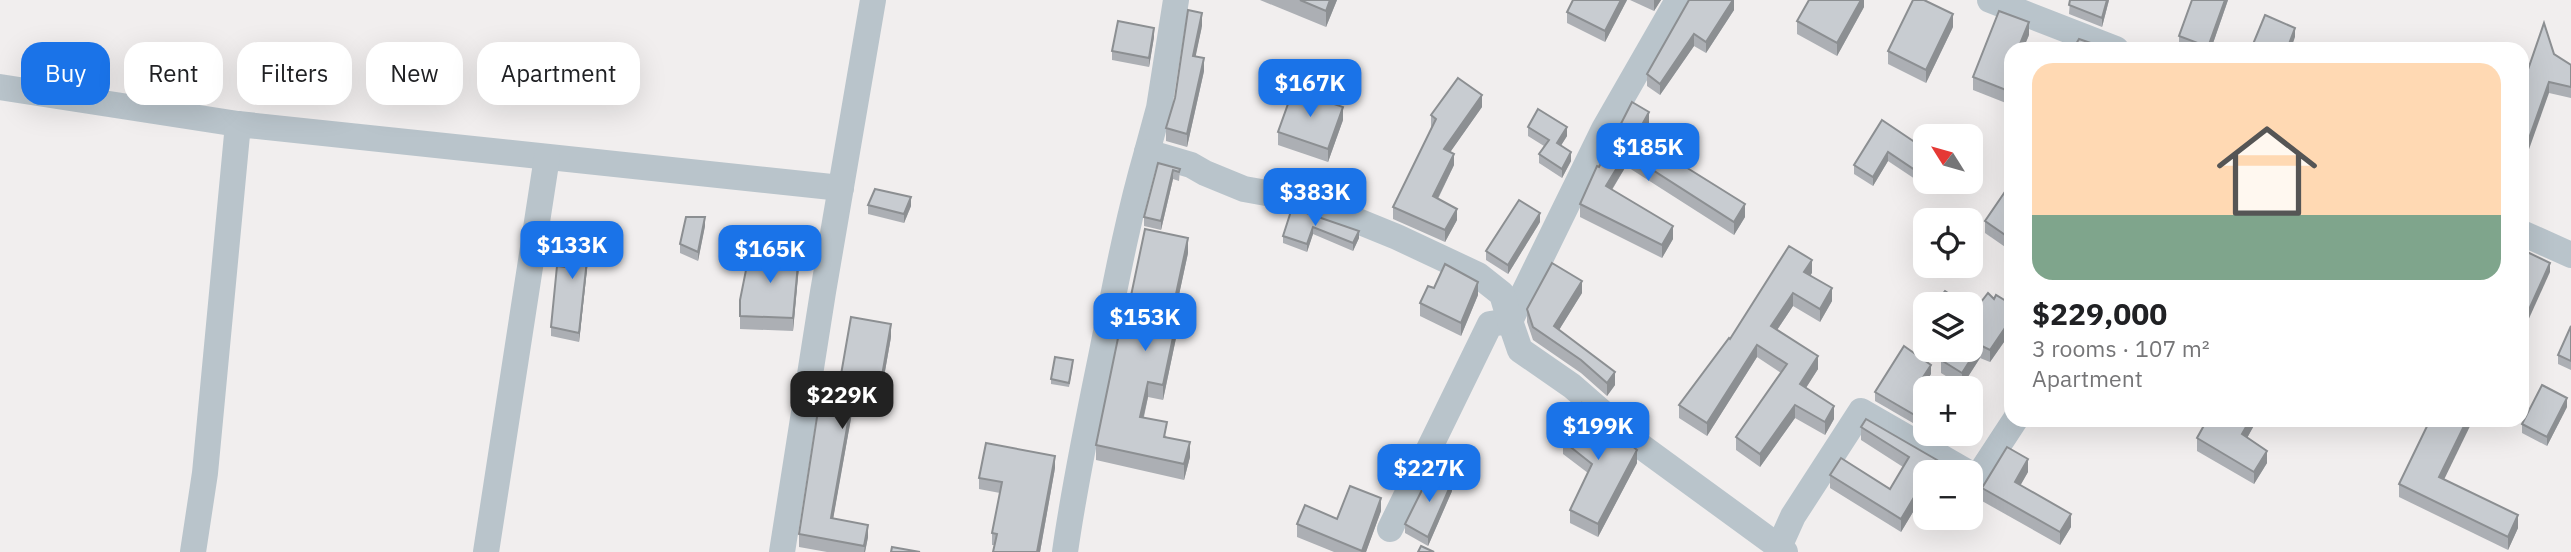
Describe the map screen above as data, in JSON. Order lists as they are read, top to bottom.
{
  "north": "top left",
  "page": {
    "chip": [
      "Buy",
      "Rent",
      "Filters",
      "New",
      "Apartment"
    ],
    "list": [
      {
        "name": "$229,000",
        "note": "3 rooms · 107 m² · Apartment"
      }
    ],
    "price": [
      "$167K",
      "$185K",
      "$383K",
      "$133K",
      "$165K",
      "$153K",
      "$229K",
      "$199K",
      "$227K"
    ],
    "map_buttons": ["+", "−"]
  }
}
